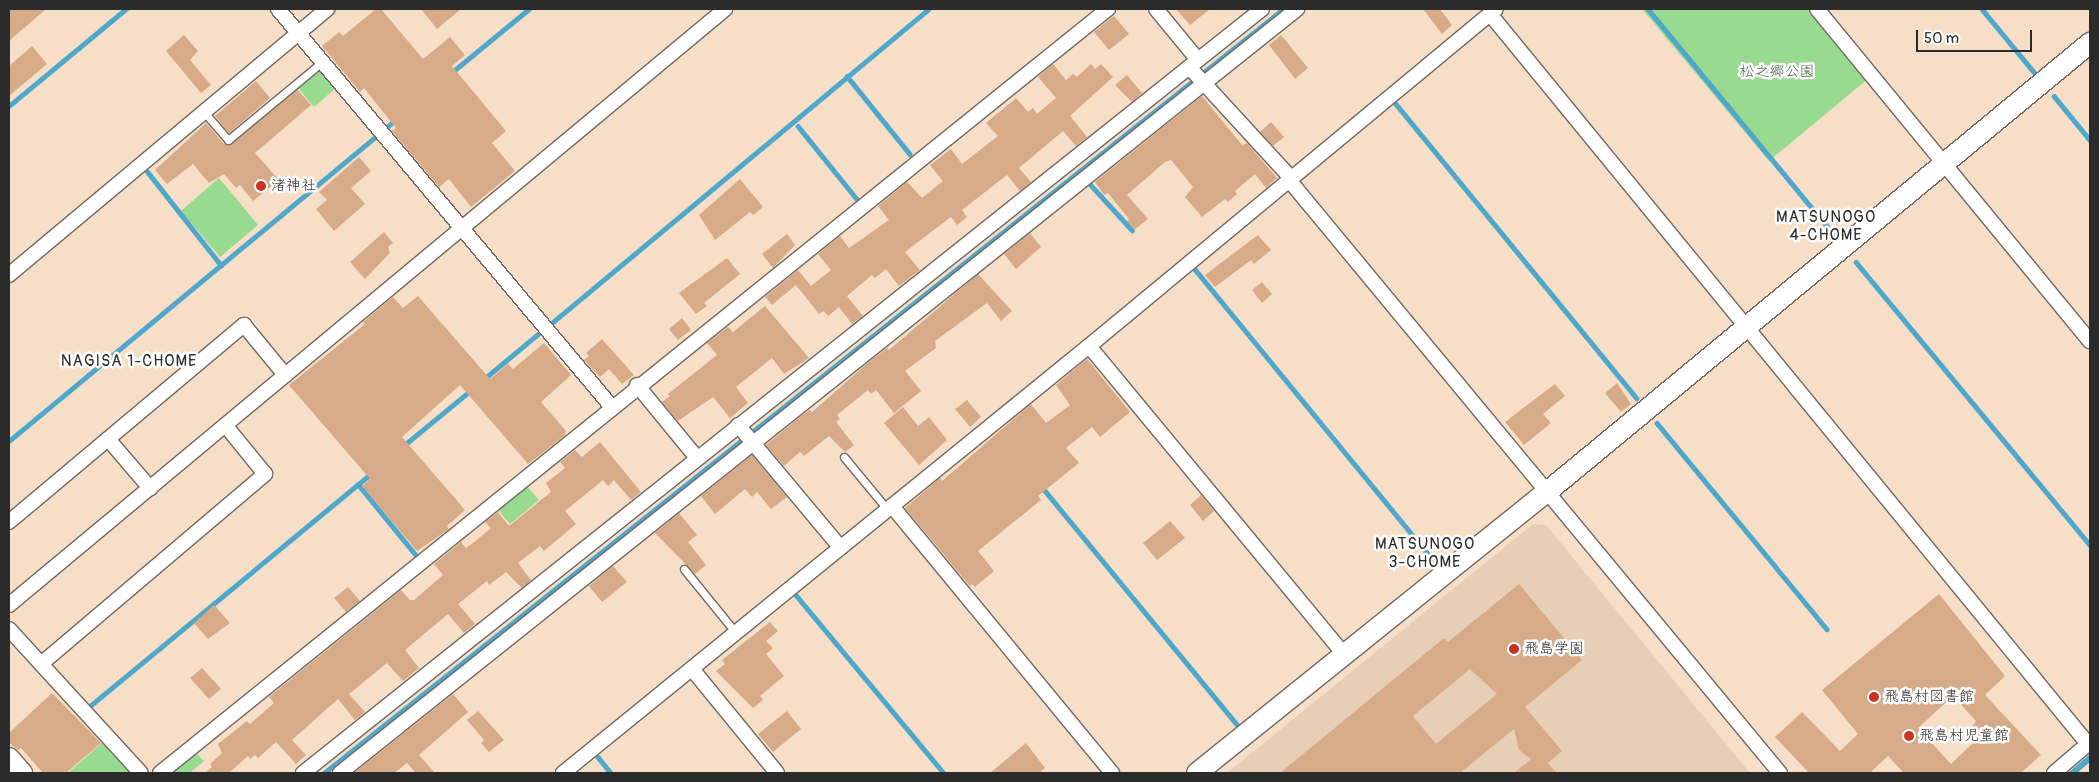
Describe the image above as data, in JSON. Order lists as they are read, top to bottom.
{
  "districts": ["MATSUNOGO 4-CHOME", "NAGISA 1-CHOME", "MATSUNOGO 3-CHOME"],
  "parks": ["松之郷公園"],
  "places": [
    "渚神社",
    "飛島学園",
    "飛島村図書館",
    "飛島村児童館"
  ],
  "scale_bar": "50 m"
}
